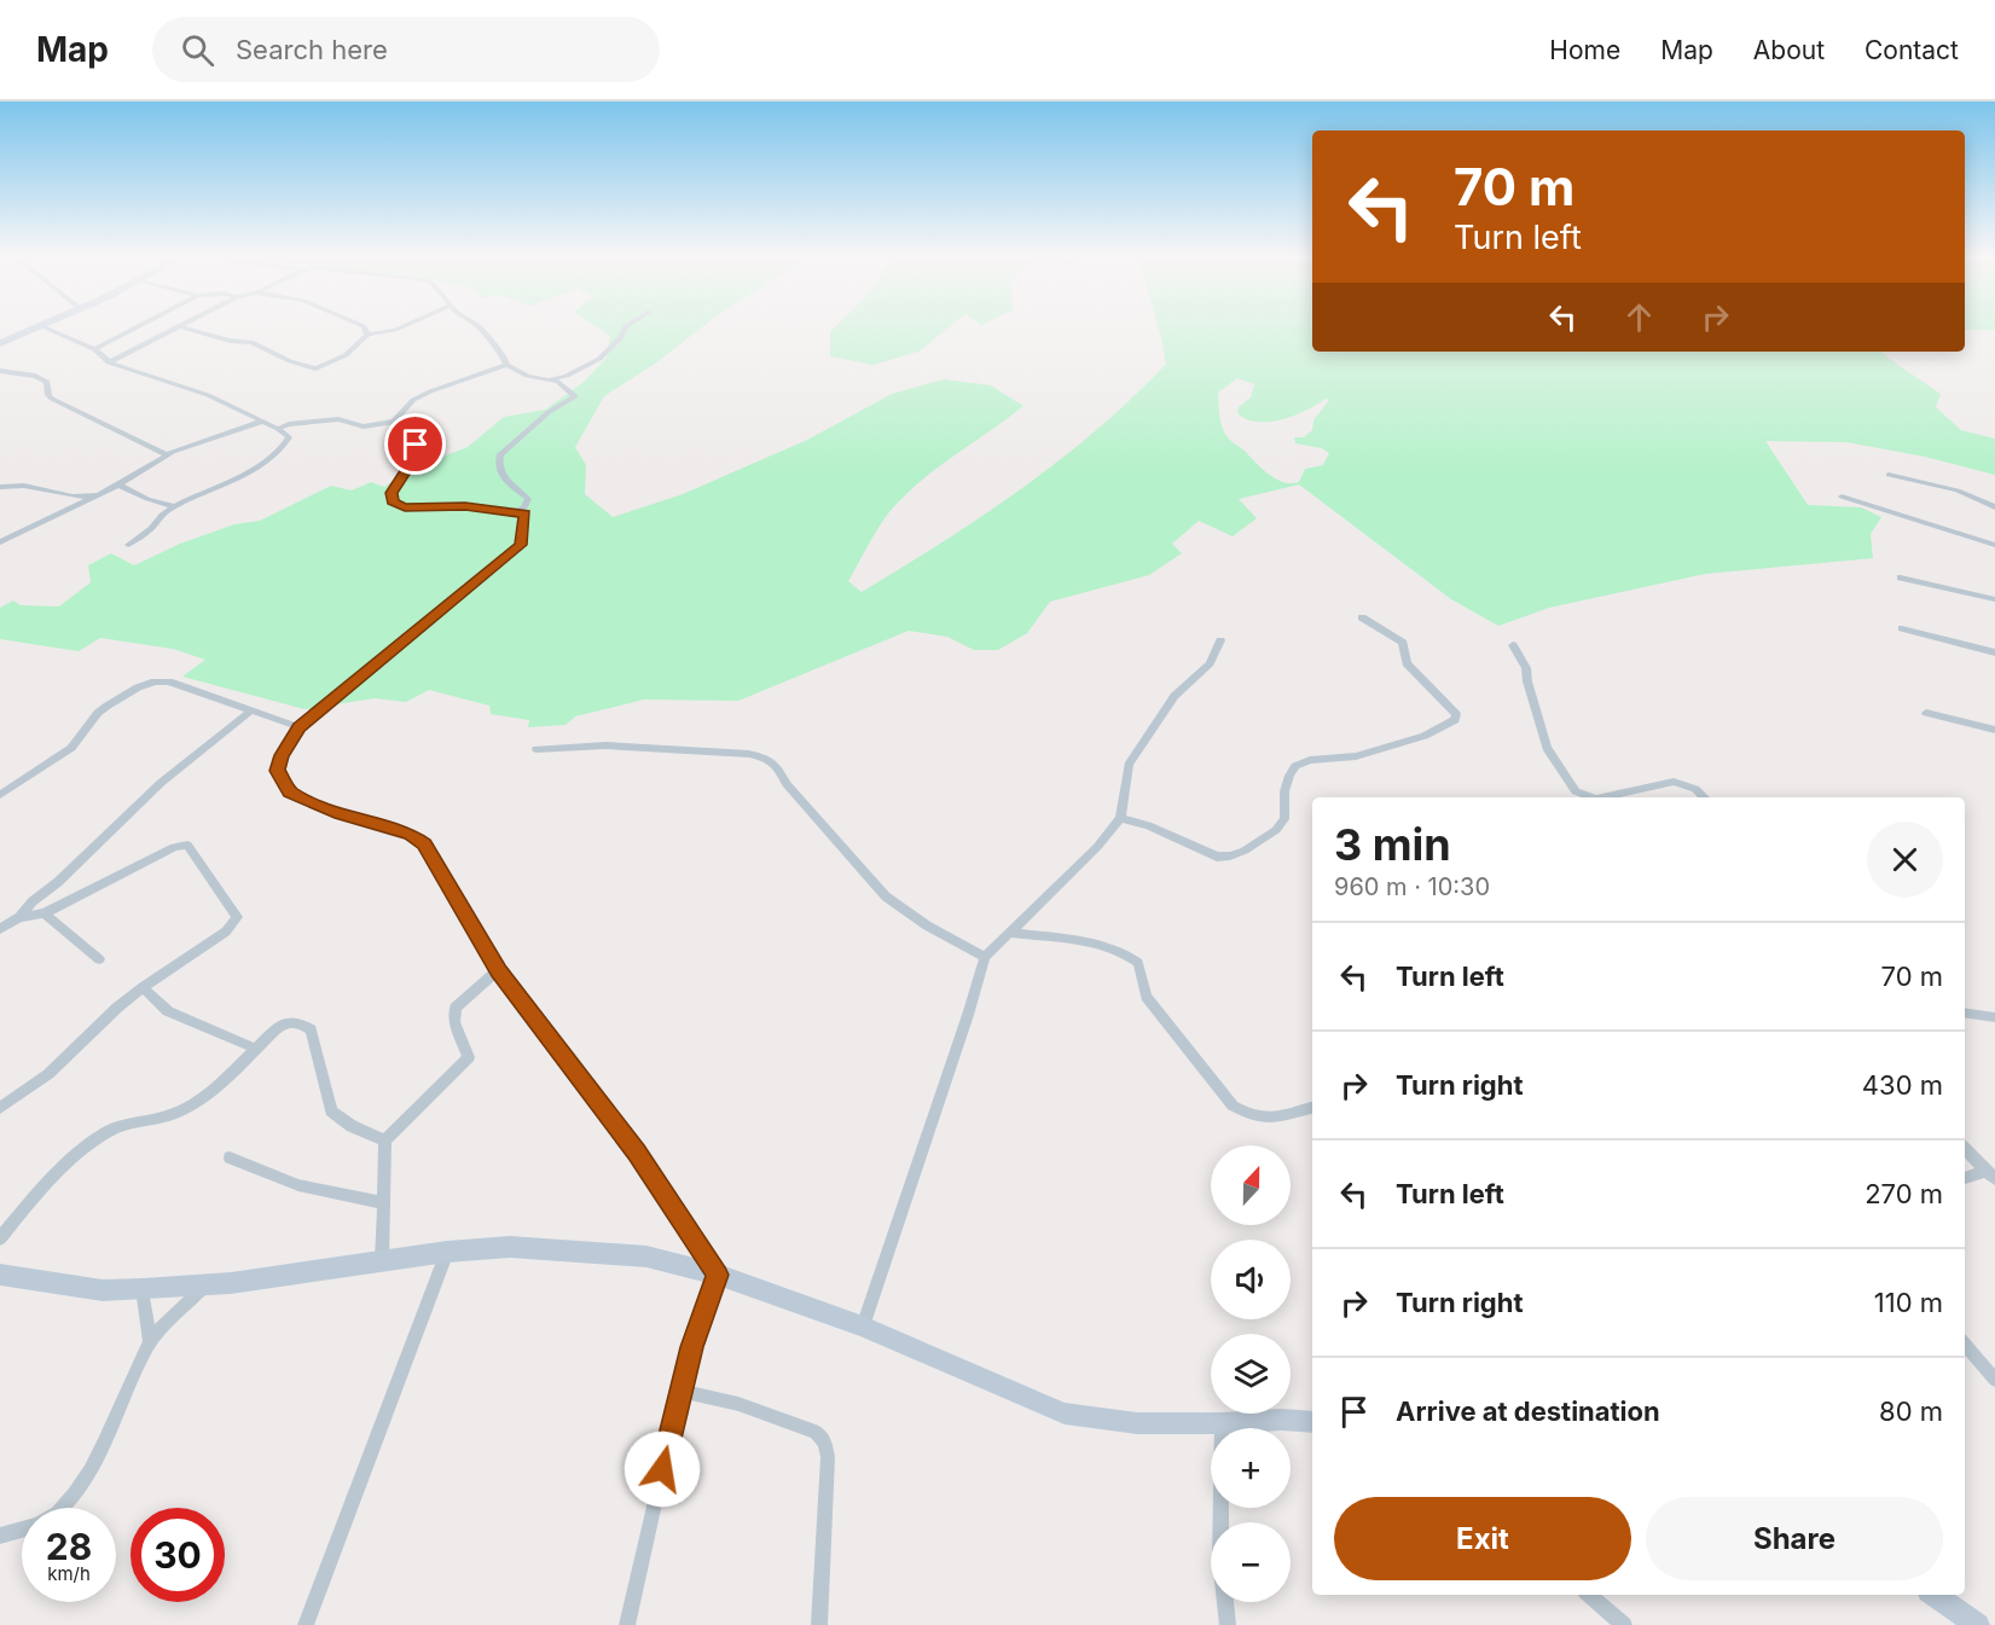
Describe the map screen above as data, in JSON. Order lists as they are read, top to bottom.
{
  "north": "top",
  "page": {
    "header": "Map",
    "search": "Search here",
    "nav": [
      "Home",
      "Map",
      "About",
      "Contact"
    ],
    "turn": ["70 m", "Turn left"],
    "heading": ["3 min", "960 m · 10:30"],
    "list": [
      {
        "name": "Turn left",
        "value": "70 m"
      },
      {
        "name": "Turn right",
        "value": "430 m"
      },
      {
        "name": "Turn left",
        "value": "270 m"
      },
      {
        "name": "Turn right",
        "value": "110 m"
      },
      {
        "name": "Arrive at destination",
        "value": "80 m"
      }
    ],
    "map_buttons": ["+", "−"],
    "buttons": ["Exit", "Share"],
    "speed": "28 km/h",
    "limit": "30"
  }
}
